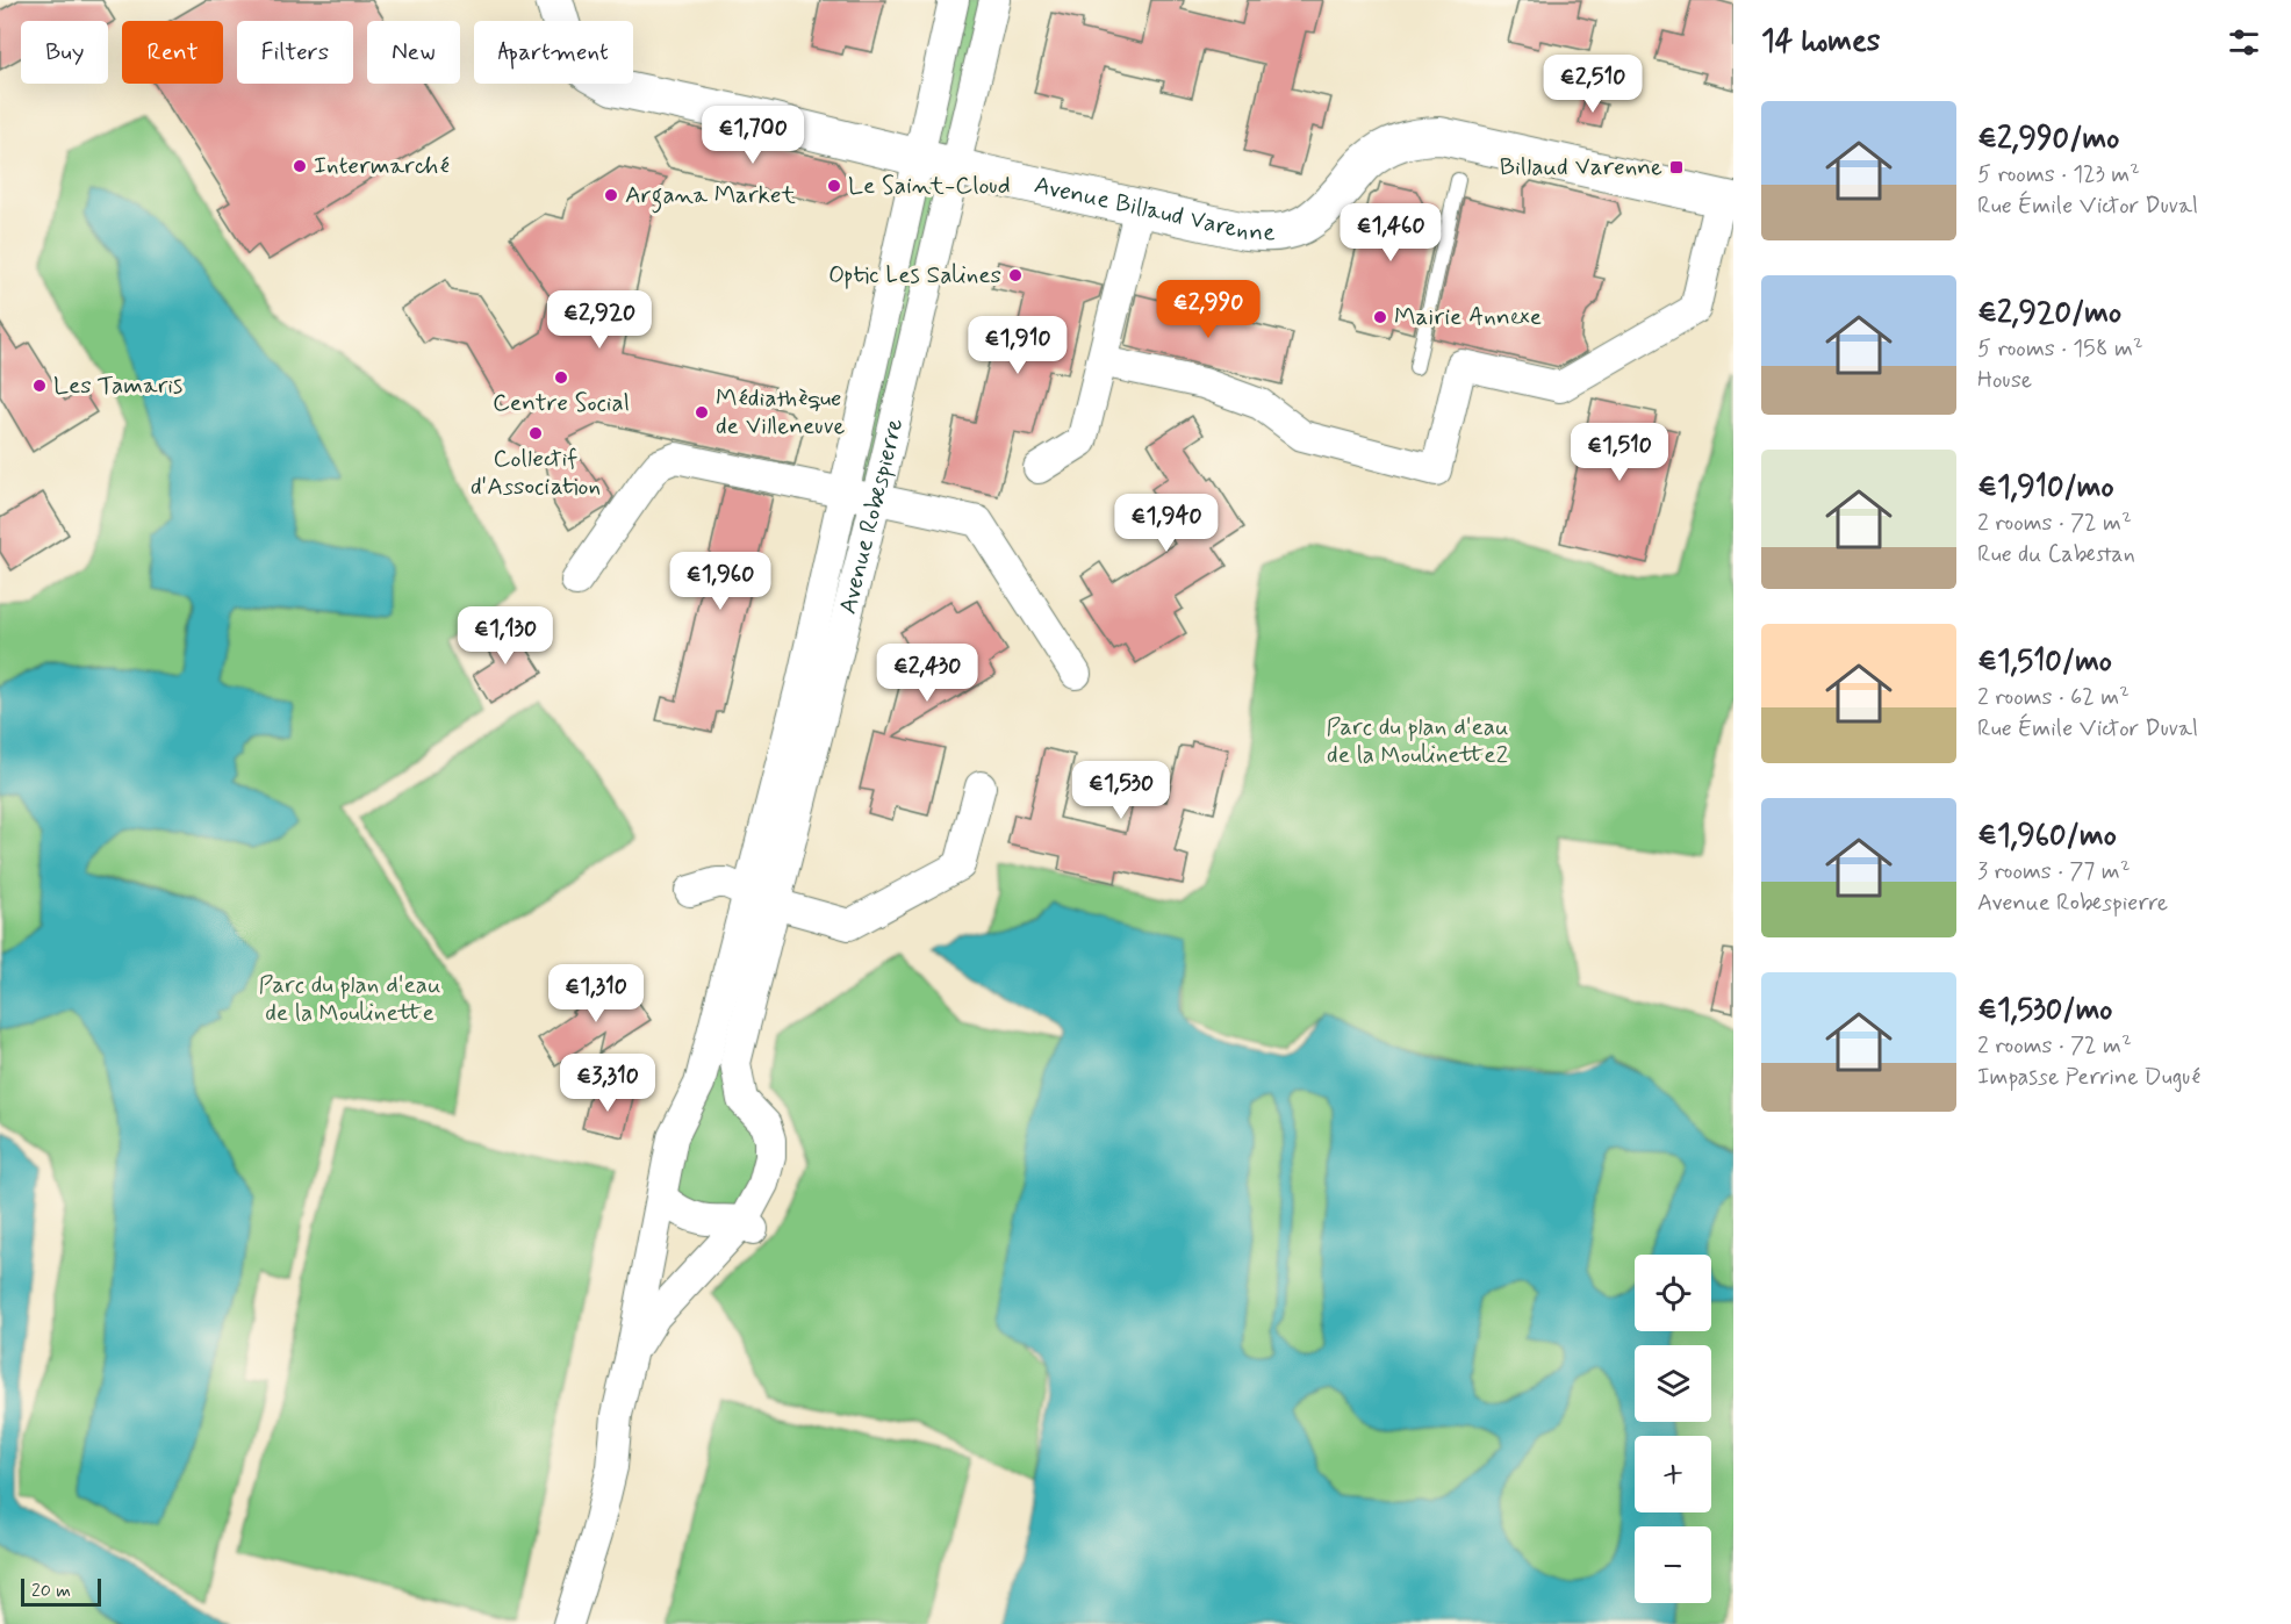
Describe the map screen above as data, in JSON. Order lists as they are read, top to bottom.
{
  "streets": {
    "street": ["Avenue Billaud Varenne", "Avenue Robespierre"]
  },
  "crossings": [
    ["Avenue Billaud Varenne", "Avenue Robespierre"]
  ],
  "parks": ["Parc du plan d'eau de la Moulinette2", "Parc du plan d'eau de la Moulinette"],
  "places": {
    "other": [
      "Intermarché",
      "Le Saint-Cloud",
      "Argana Market",
      "Optic Les Salines",
      "Mairie Annexe",
      "Centre Social",
      "Les Tamaris",
      "Médiathèque de Villeneuve",
      "Collectif d'Association"
    ],
    "transit": ["Billaud Varenne"]
  },
  "scale_bar": "20 m",
  "page": {
    "heading": "14 homes",
    "chip": [
      "Buy",
      "Rent",
      "Filters",
      "New",
      "Apartment"
    ],
    "price": [
      "€2,510",
      "€1,700",
      "€1,460",
      "€2,990",
      "€2,920",
      "€1,910",
      "€1,510",
      "€1,940",
      "€1,960",
      "€1,130",
      "€2,430",
      "€1,530",
      "€1,310",
      "€3,310"
    ],
    "list": [
      {
        "name": "€2,990/mo",
        "note": "5 rooms · 123 m² · Rue Émile Victor Duval"
      },
      {
        "name": "€2,920/mo",
        "note": "5 rooms · 158 m² · House"
      },
      {
        "name": "€1,910/mo",
        "note": "2 rooms · 72 m² · Rue du Cabestan"
      },
      {
        "name": "€1,510/mo",
        "note": "2 rooms · 62 m² · Rue Émile Victor Duval"
      },
      {
        "name": "€1,960/mo",
        "note": "3 rooms · 77 m² · Avenue Robespierre"
      },
      {
        "name": "€1,530/mo",
        "note": "2 rooms · 72 m² · Impasse Perrine Dugué"
      }
    ],
    "map_buttons": ["+", "−"],
    "scale": "20 m"
  }
}
